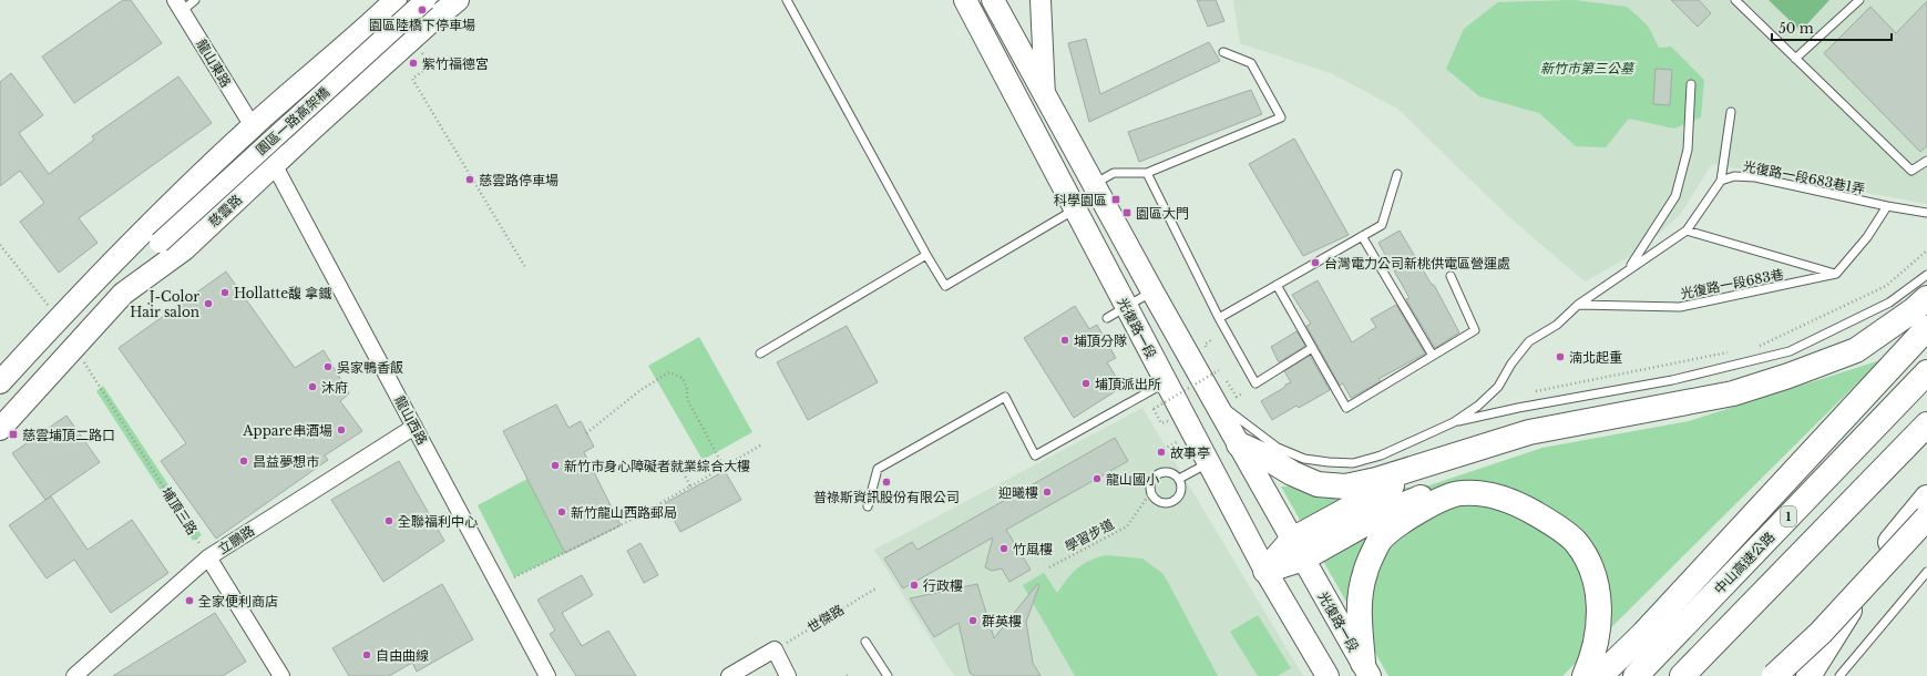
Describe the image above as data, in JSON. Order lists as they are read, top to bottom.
{
  "streets": {
    "highway": ["1", "中山高速公路"],
    "main road": ["慈雲路", "光復路一段"],
    "street": [
      "龍山東路",
      "園區一路高架橋",
      "龍山西路",
      "立鵬路"
    ],
    "lane": ["光復路一段683巷1弄", "光復路一段683巷"],
    "path": ["埔頂三路", "學習步道", "世傑路"]
  },
  "crossings": [
    ["園區一路高架橋", "慈雲路"],
    ["慈雲路", "龍山西路"],
    ["慈雲路", "埔頂三路"],
    ["龍山西路", "立鵬路"],
    ["埔頂三路", "立鵬路"]
  ],
  "parks": ["新竹市第三公墓"],
  "places": {
    "other": [
      "園區陸橋下停車場",
      "紫竹福德宮",
      "慈雲路停車場",
      "台灣電力公司新桃供電區營運處",
      "Hollatte馥 拿鐵",
      "J-Color Hair salon",
      "埔頂分隊",
      "湳北起重",
      "吳家鴨香飯",
      "埔頂派出所",
      "沐府",
      "Appare串酒場",
      "故事亭",
      "昌益夢想市",
      "新竹市身心障礙者就業綜合大樓",
      "龍山國小",
      "普祿斯資訊股份有限公司",
      "迎曦樓",
      "新竹龍山西路郵局",
      "全聯福利中心",
      "竹風樓",
      "行政樓",
      "全家便利商店",
      "群英樓",
      "自由曲線"
    ],
    "transit": ["科學園區", "園區大門", "慈雲埔頂二路口"]
  },
  "scale_bar": "50 m"
}
